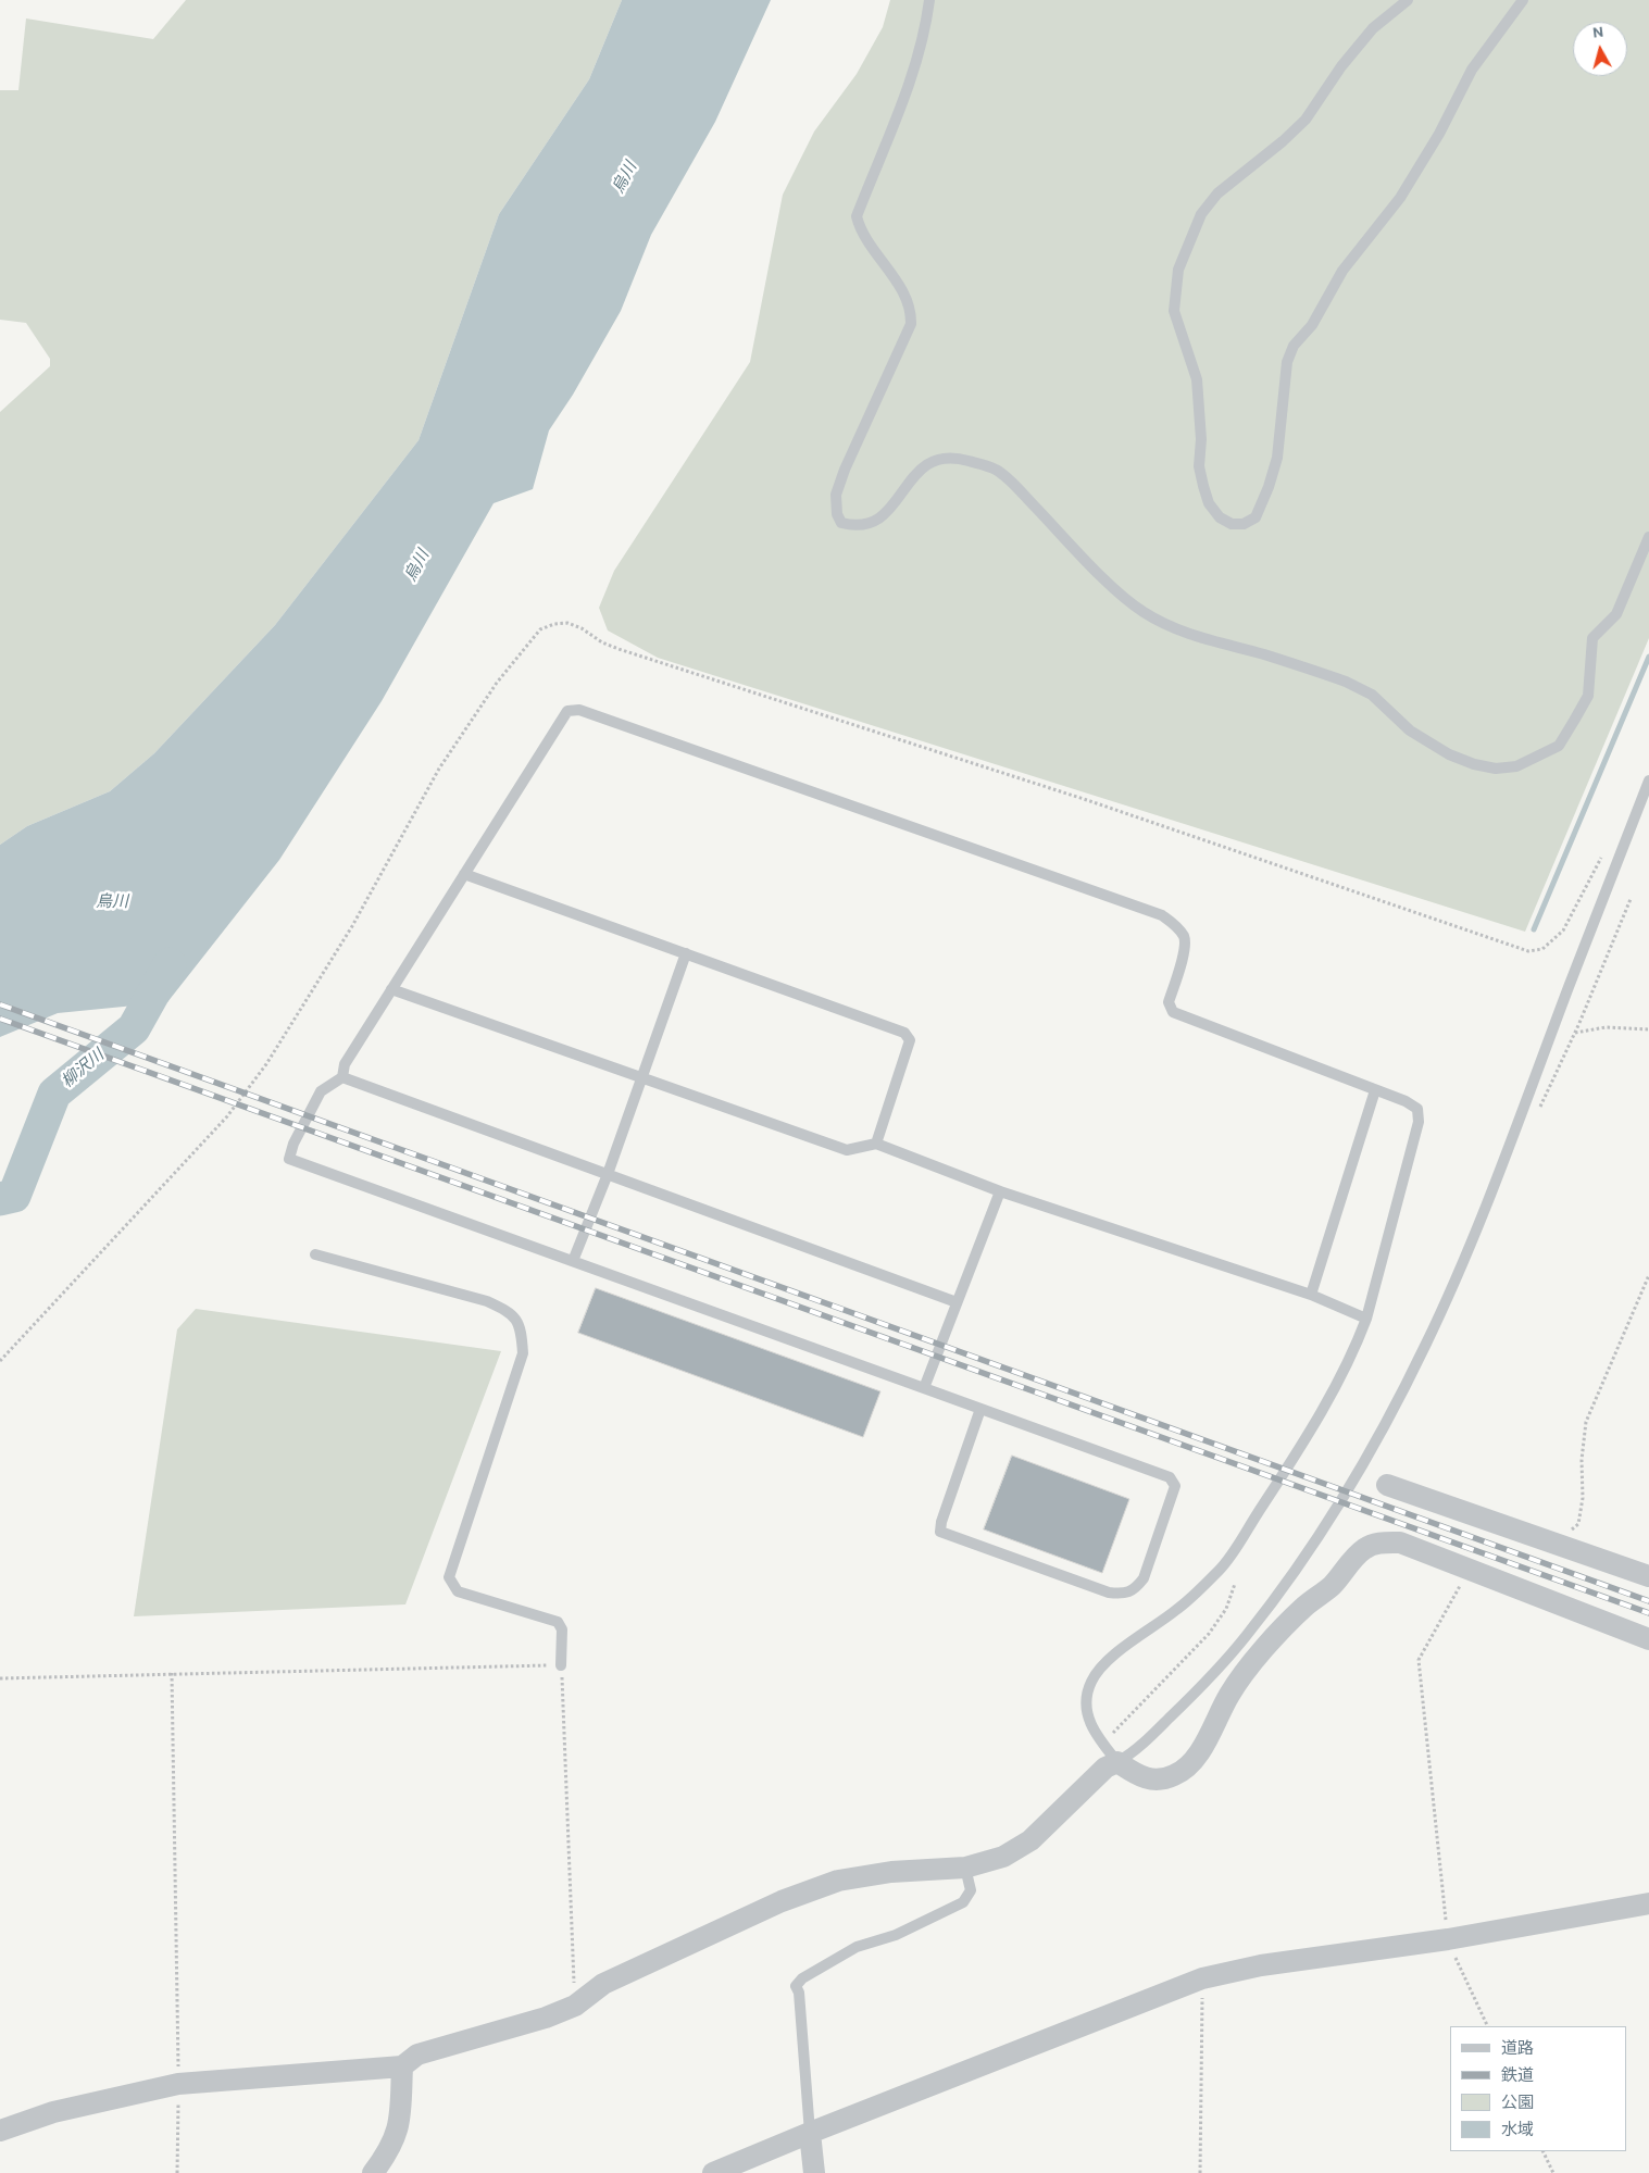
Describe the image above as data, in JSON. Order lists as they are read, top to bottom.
{
  "water": ["烏川", "柳沢川"],
  "legend": [
    "道路",
    "鉄道",
    "公園",
    "水域"
  ],
  "north": "top"
}
